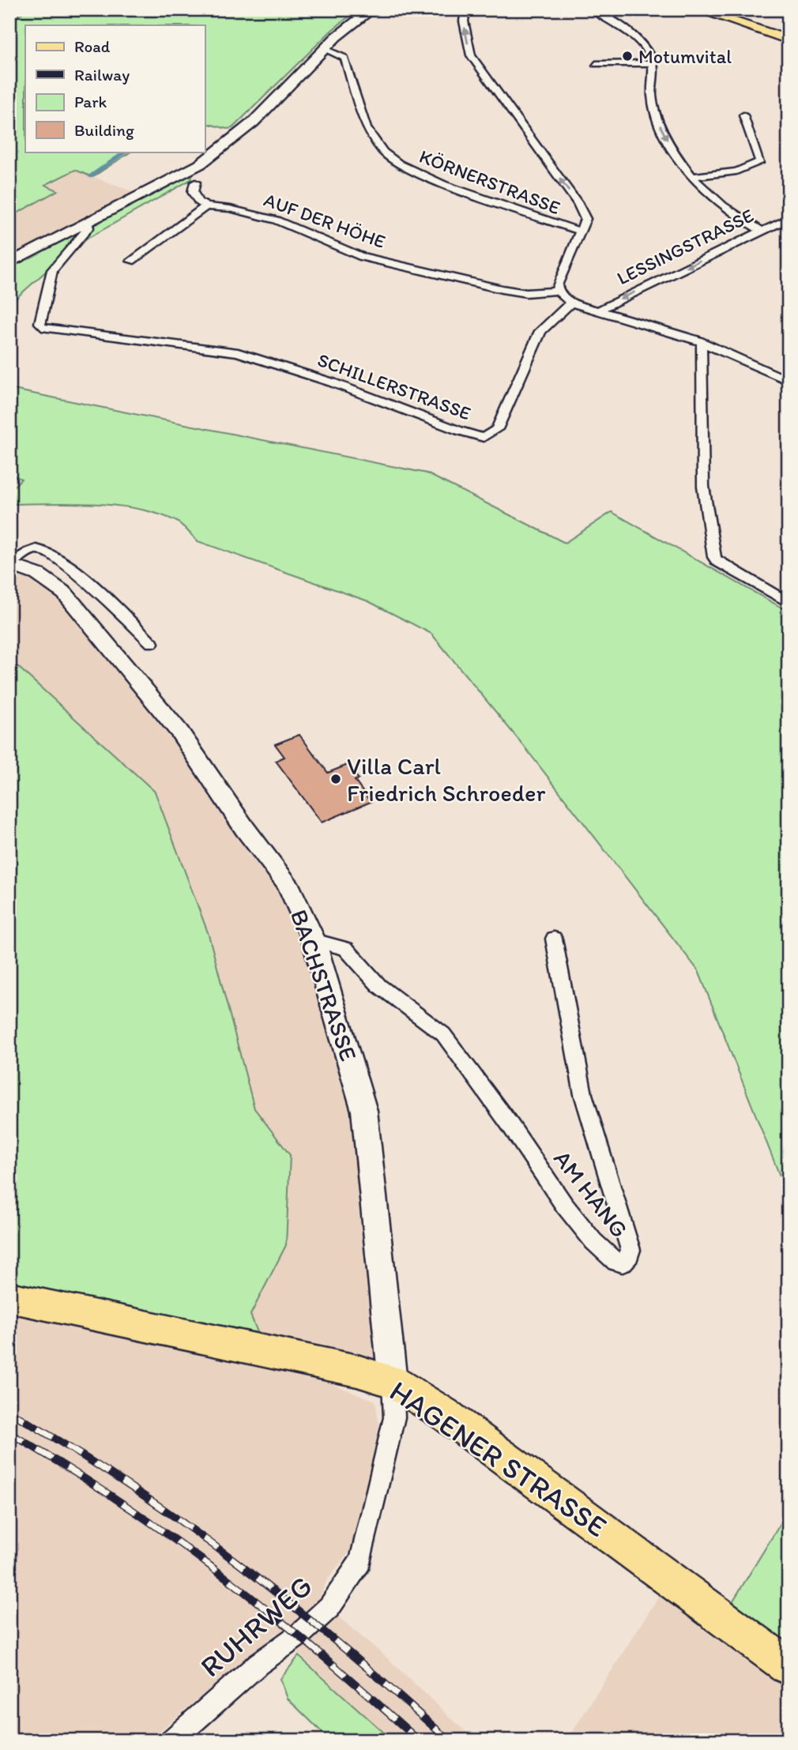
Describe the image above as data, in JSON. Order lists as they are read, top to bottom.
{
  "streets": {
    "main road": ["HAGENER STRASSE"],
    "street": [
      "KÖRNERSTRASSE",
      "AUF DER HÖHE",
      "LESSINGSTRASSE",
      "SCHILLERSTRASSE",
      "BACHSTRASSE",
      "AM HANG",
      "RUHRWEG"
    ]
  },
  "crossings": [
    ["BACHSTRASSE", "AM HANG"],
    ["BACHSTRASSE", "HAGENER STRASSE"],
    ["BACHSTRASSE", "RUHRWEG"],
    ["HAGENER STRASSE", "RUHRWEG"]
  ],
  "one_way": ["LESSINGSTRASSE"],
  "places": ["Motumvital", "Villa Carl Friedrich Schroeder"],
  "legend": [
    "Road",
    "Railway",
    "Park",
    "Building"
  ]
}
